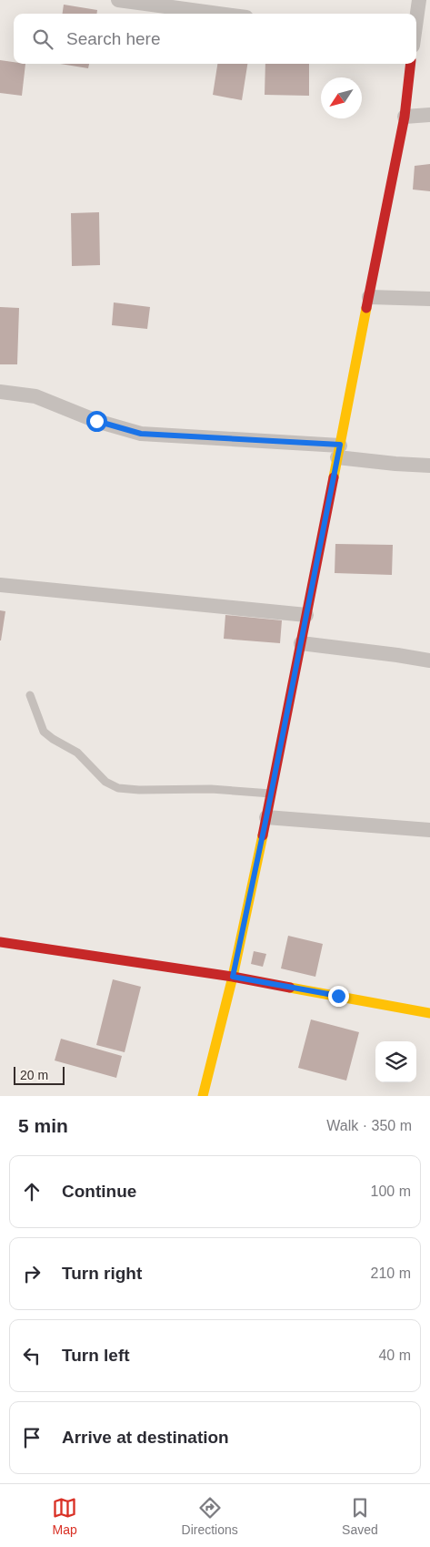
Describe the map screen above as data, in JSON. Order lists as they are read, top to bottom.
{
  "scale_bar": "20 m",
  "north": "bottom left",
  "page": {
    "search": "Search here",
    "scale": "20 m",
    "heading": ["5 min", "Walk · 350 m"],
    "list": [
      ["Continue", "100 m"],
      ["Turn right", "210 m"],
      ["Turn left", "40 m"],
      "Arrive at destination"
    ],
    "nav": ["Map", "Directions", "Saved"]
  }
}
